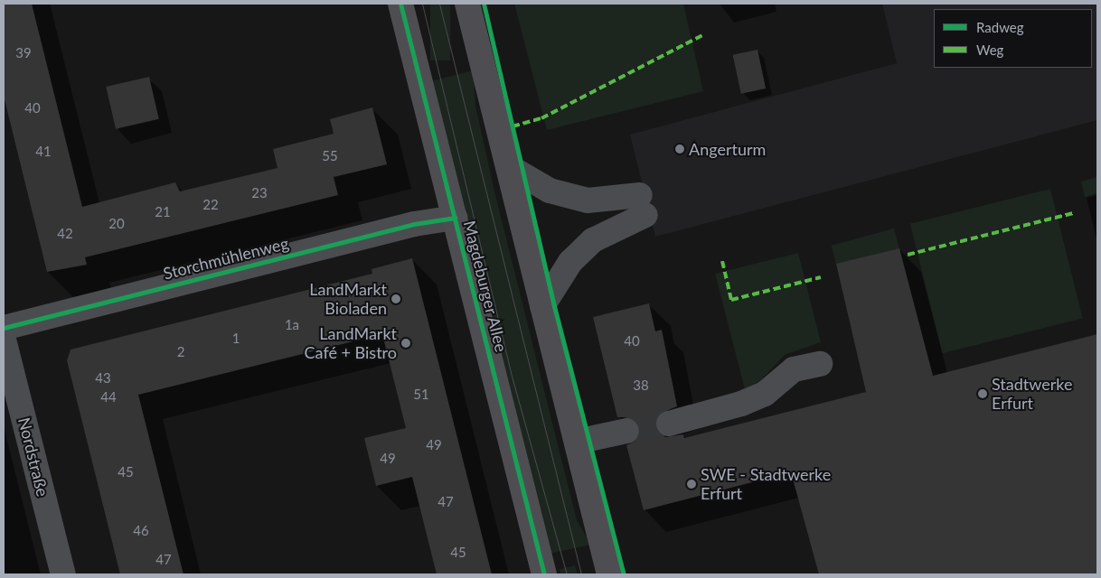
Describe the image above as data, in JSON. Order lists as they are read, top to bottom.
{
  "streets": {
    "main road": ["Magdeburger Allee"],
    "street": ["Storchmühlenweg", "Nordstraße"]
  },
  "crossings": [
    ["Storchmühlenweg", "Magdeburger Allee"]
  ],
  "places": [
    "Angerturm",
    "LandMarkt Bioladen",
    "LandMarkt Café + Bistro",
    "Stadtwerke Erfurt",
    "SWE - Stadtwerke Erfurt"
  ],
  "house_numbers": [
    "39",
    "40",
    "41",
    "55",
    "23",
    "22",
    "21",
    "20",
    "42",
    "1a",
    "1",
    "40",
    "2",
    "43",
    "38",
    "51",
    "44",
    "49",
    "49",
    "45",
    "47",
    "46",
    "45",
    "47"
  ],
  "legend": ["Radweg", "Weg"]
}
